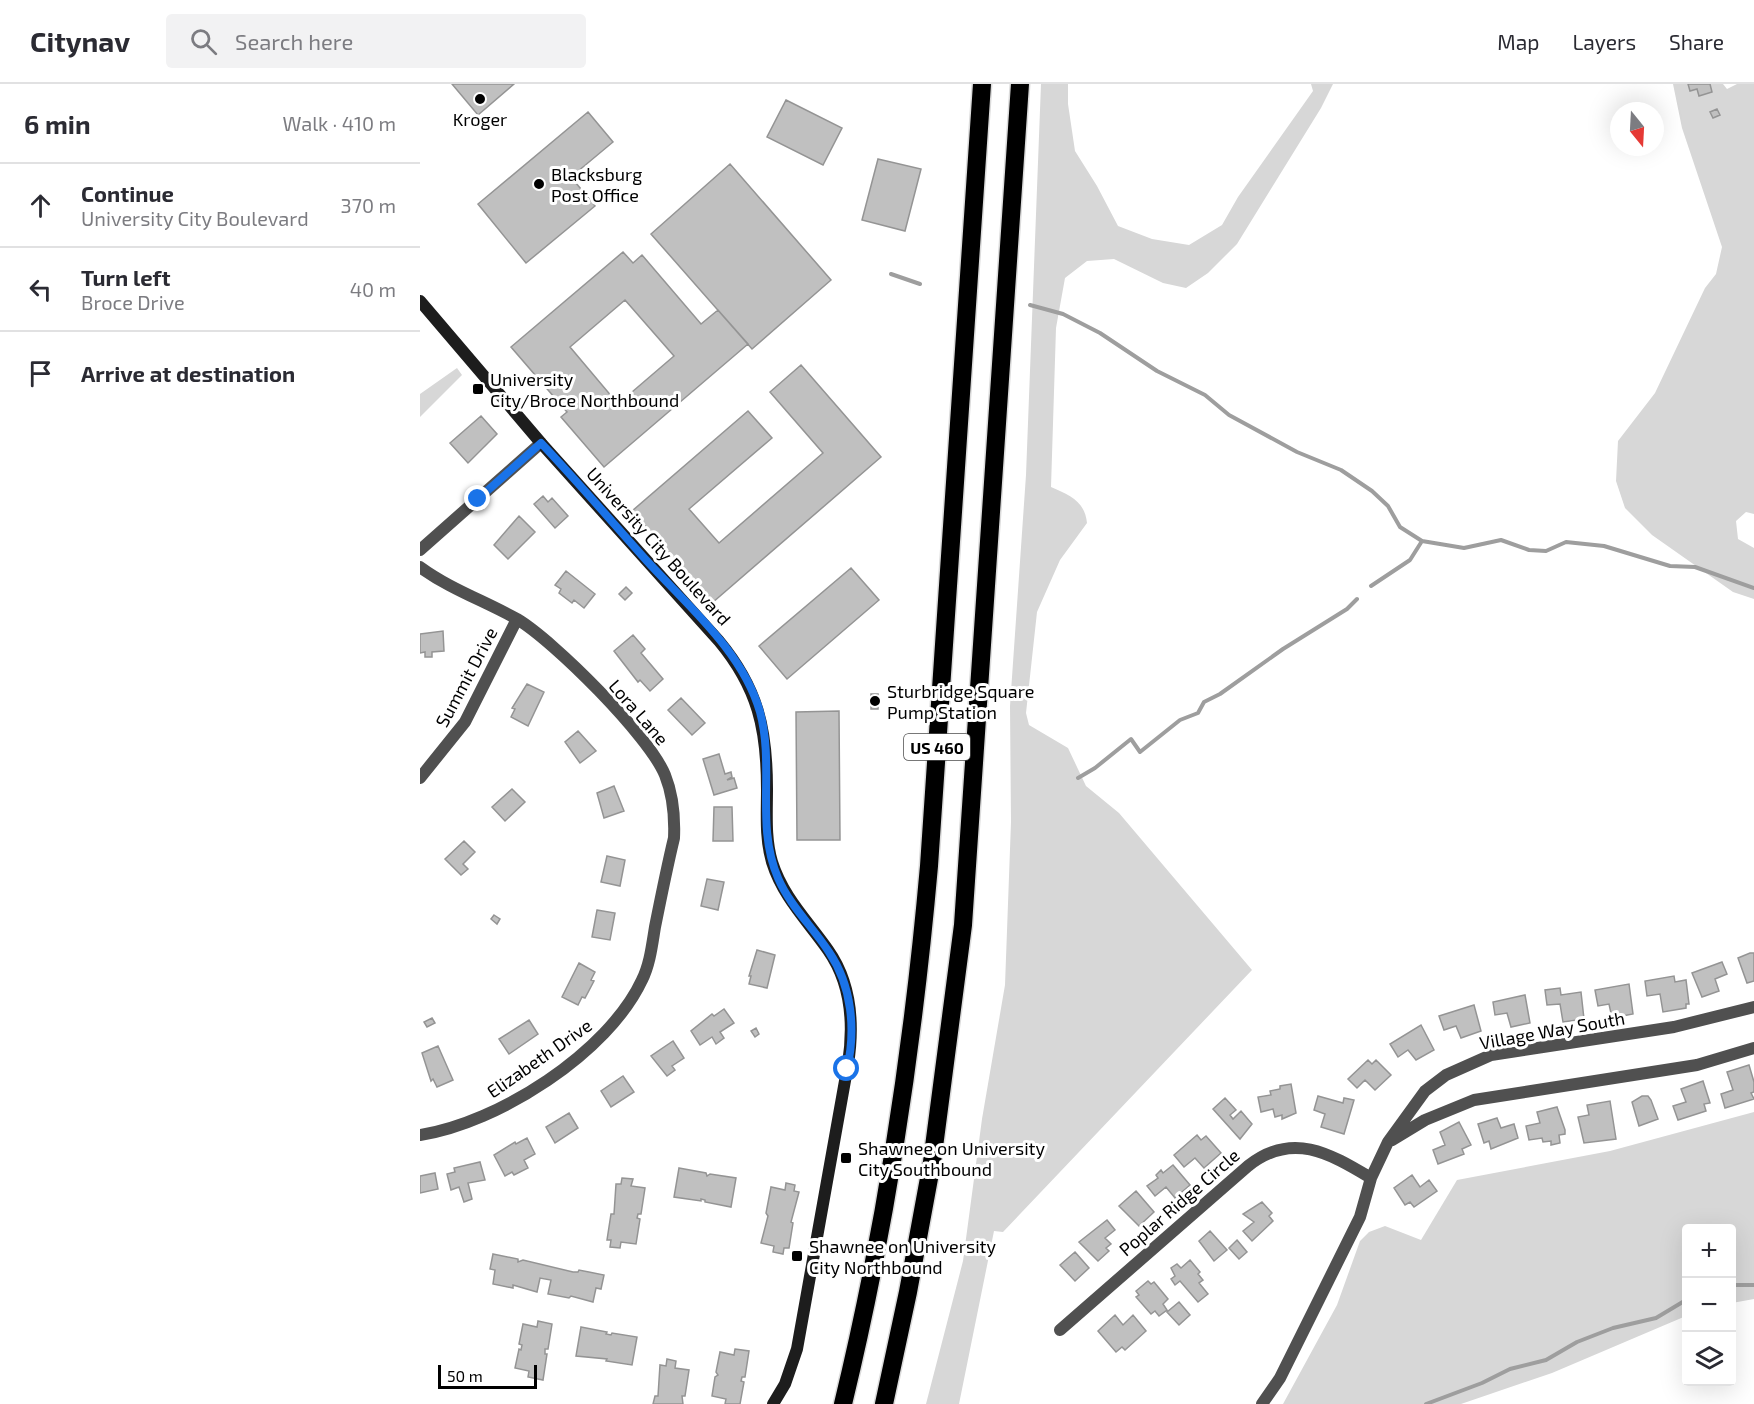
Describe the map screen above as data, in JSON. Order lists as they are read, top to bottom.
{
  "streets": {
    "highway": ["US 460"],
    "main road": ["University City Boulevard"],
    "street": [
      "Summit Drive",
      "Lora Lane",
      "Village Way South",
      "Elizabeth Drive",
      "Poplar Ridge Circle"
    ]
  },
  "crossings": [
    ["Summit Drive", "Lora Lane"],
    ["Lora Lane", "Elizabeth Drive"],
    ["Village Way South", "Poplar Ridge Circle"]
  ],
  "places": {
    "other": ["Kroger", "Blacksburg Post Office", "Sturbridge Square Pump Station"],
    "transit": ["University City/Broce Northbound", "Shawnee on University City Southbound", "Shawnee on University City Northbound"]
  },
  "scale_bar": "50 m",
  "north": "bottom",
  "page": {
    "header": "Citynav",
    "search": "Search here",
    "nav": ["Map", "Layers", "Share"],
    "heading": ["6 min", "Walk · 410 m"],
    "list": [
      ["Continue", "University City Boulevard", "370 m"],
      ["Turn left", "Broce Drive", "40 m"],
      "Arrive at destination"
    ],
    "map_buttons": ["+", "−"],
    "scale": "50 m"
  }
}
